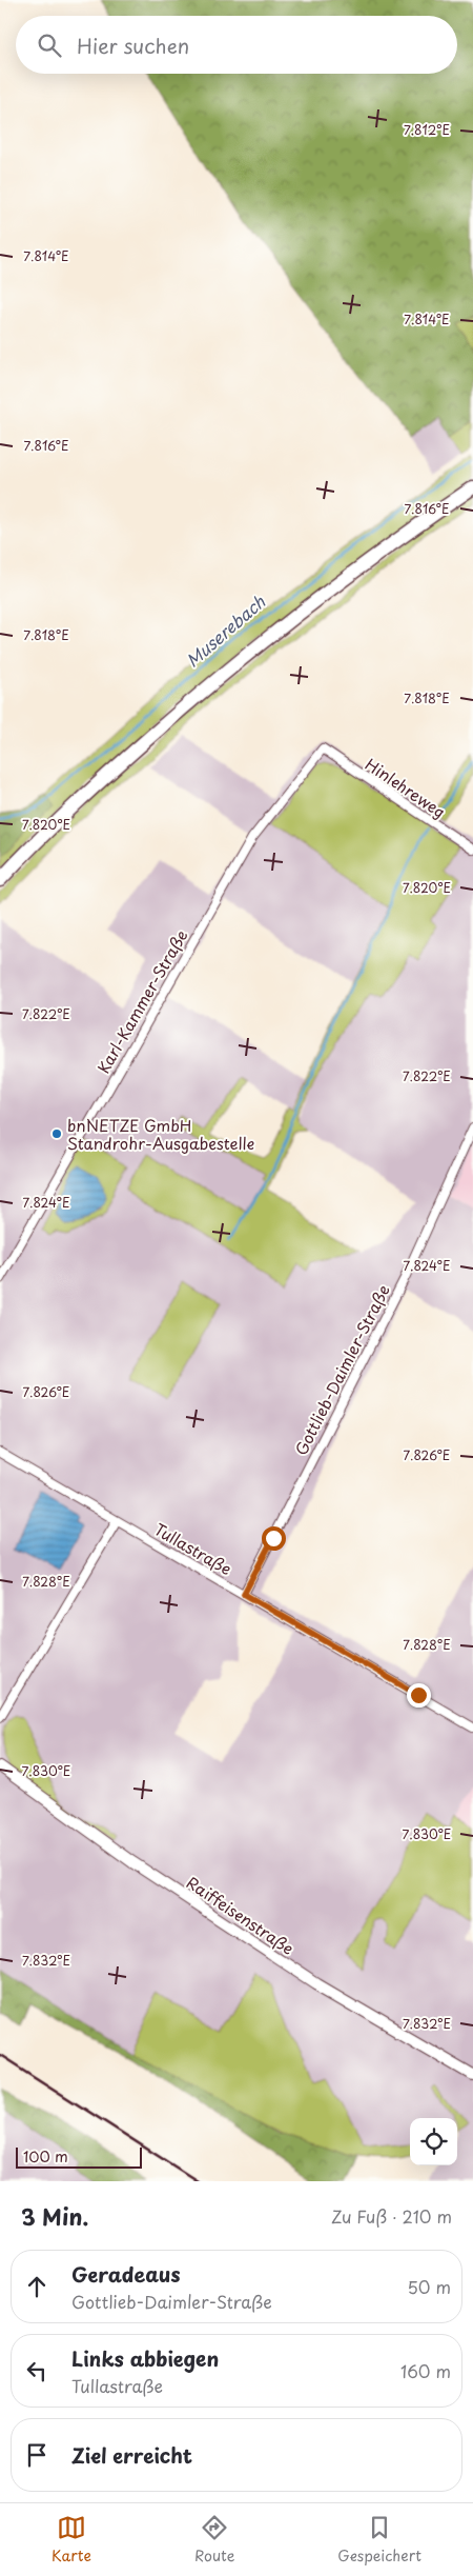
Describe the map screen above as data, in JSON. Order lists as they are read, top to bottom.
{
  "streets": {
    "street": [
      "Hinlehreweg",
      "Karl-Kammer-Straße",
      "Gottlieb-Daimler-Straße",
      "Tullastraße",
      "Raiffeisenstraße"
    ]
  },
  "crossings": [
    ["Hinlehreweg", "Karl-Kammer-Straße"],
    ["Gottlieb-Daimler-Straße", "Tullastraße"]
  ],
  "water": ["Muserebach"],
  "places": ["bnNETZE GmbH Standrohr-Ausgabestelle"],
  "scale_bar": "100 m",
  "page": {
    "search": "Hier suchen",
    "scale": "100 m",
    "heading": ["3 Min.", "Zu Fuß · 210 m"],
    "list": [
      ["Geradeaus", "Gottlieb-Daimler-Straße", "50 m"],
      ["Links abbiegen", "Tullastraße", "160 m"],
      "Ziel erreicht"
    ],
    "nav": ["Karte", "Route", "Gespeichert"]
  },
  "coordinates": [
    "7.812°E",
    "7.814°E",
    "7.816°E",
    "7.818°E",
    "7.820°E",
    "7.822°E",
    "7.824°E",
    "7.826°E",
    "7.828°E",
    "7.830°E",
    "7.832°E"
  ]
}
